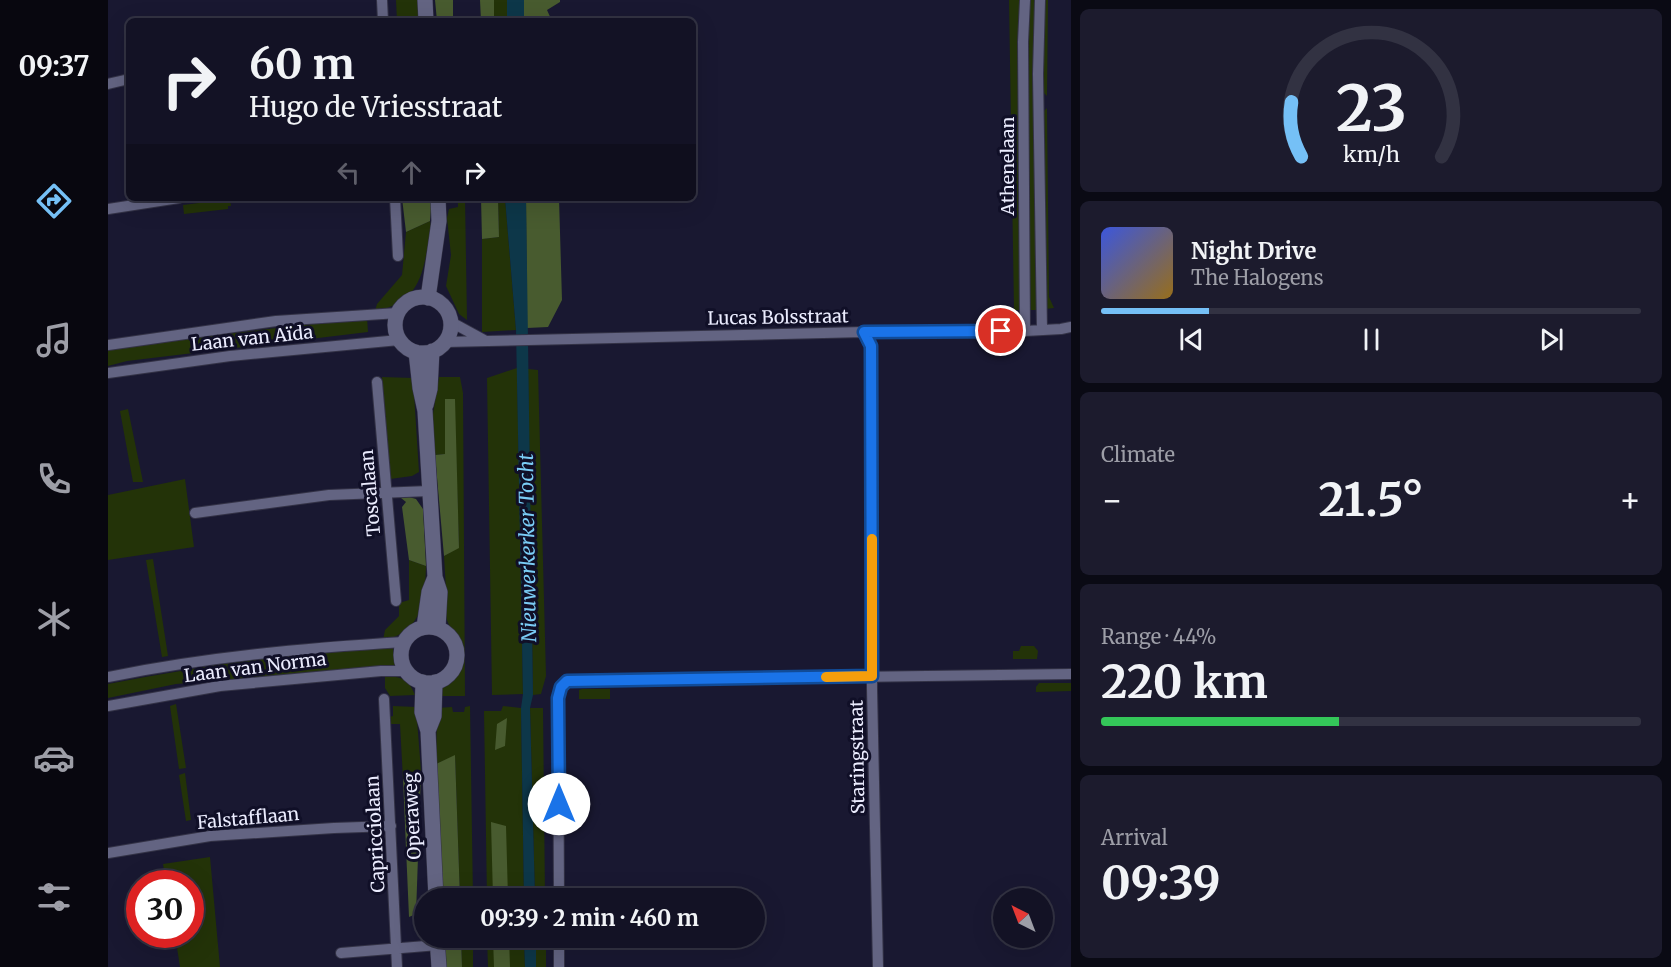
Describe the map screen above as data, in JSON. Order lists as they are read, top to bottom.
{
  "streets": {
    "main road": ["Operaweg"],
    "street": [
      "Athenelaan",
      "Lucas Bolsstraat",
      "Laan van Aïda",
      "Toscalaan",
      "Laan van Norma",
      "Staringstraat",
      "Falstafflaan",
      "Capricciolaan"
    ]
  },
  "crossings": [
    ["Athenelaan", "Lucas Bolsstraat"],
    ["Lucas Bolsstraat", "Laan van Aïda"],
    ["Lucas Bolsstraat", "Staringstraat"],
    ["Laan van Norma", "Operaweg"],
    ["Falstafflaan", "Capricciolaan"]
  ],
  "water": ["Nieuwerkerker Tocht"],
  "north": "top left",
  "page": {
    "tabs": "09:37",
    "turn": ["60 m", "Hugo de Vriesstraat"],
    "song": ["Night Drive", "The Halogens"],
    "tile": [
      "Climate",
      ["Range · 44%", "220 km"],
      ["Arrival", "09:39"]
    ],
    "heat": ["−", "21.5°", "+"],
    "limit": "30",
    "trip": "09:39 · 2 min · 460 m",
    "gauge": ["23", "km/h"]
  }
}
